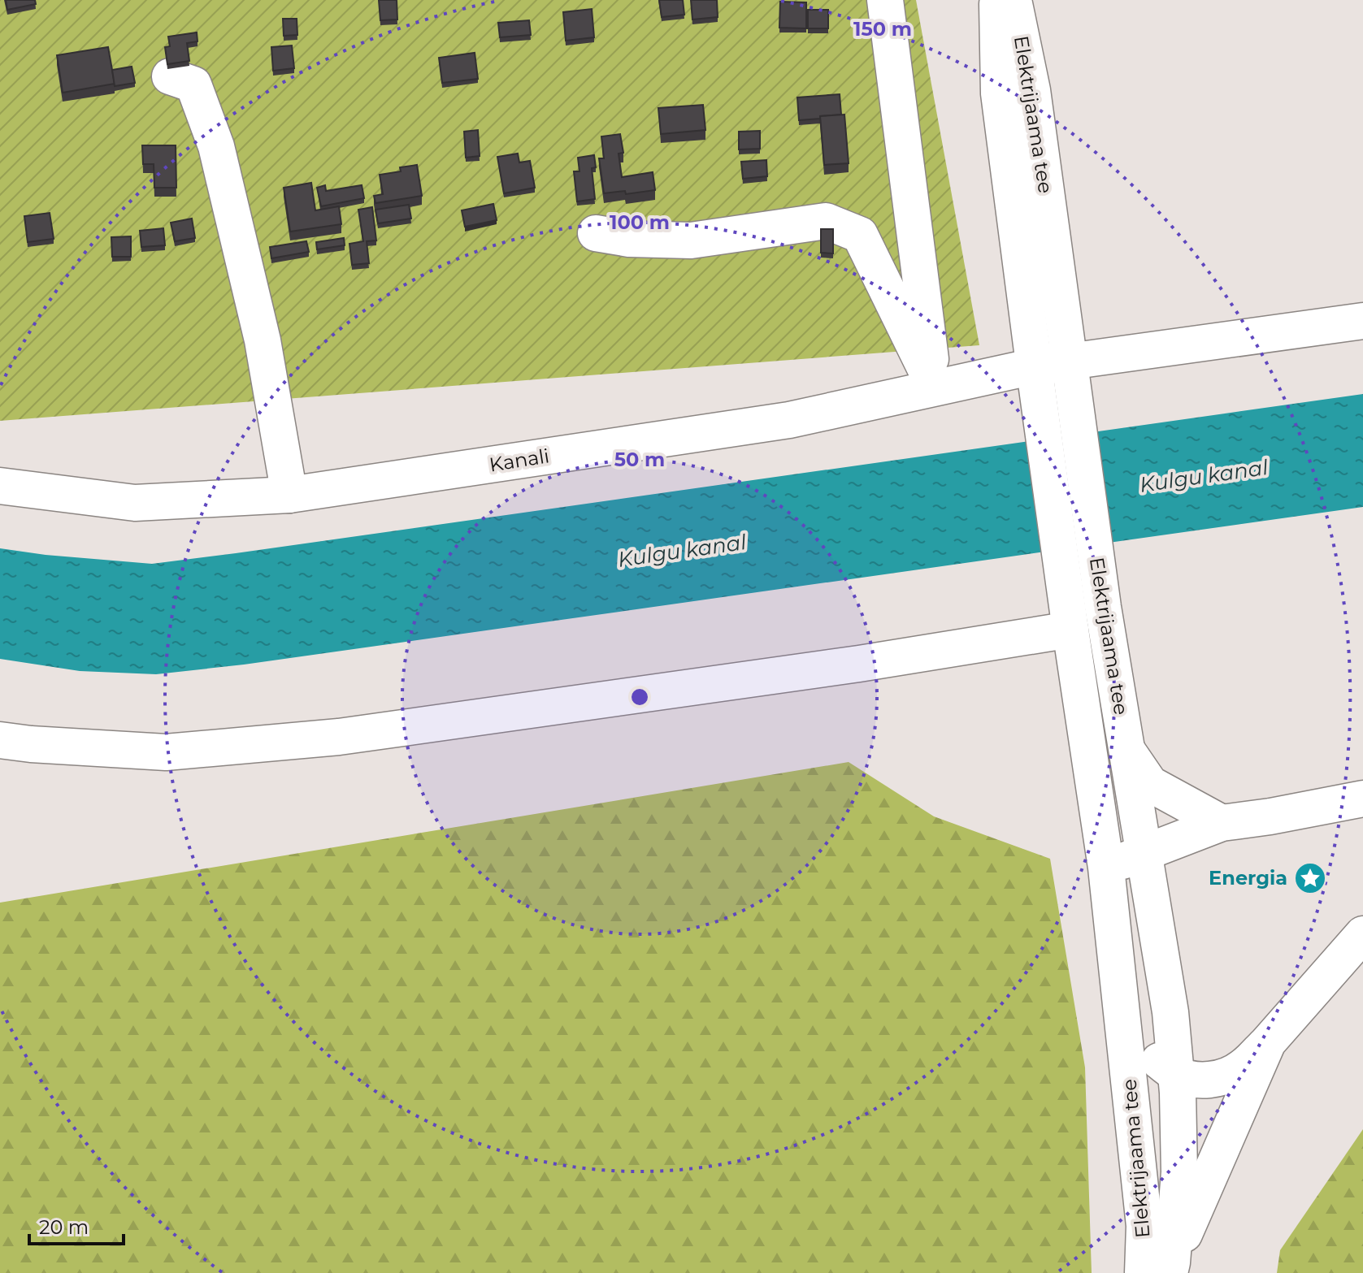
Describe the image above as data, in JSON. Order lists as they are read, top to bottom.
{
  "streets": {
    "street": ["Elektrijaama tee", "Kanali"]
  },
  "crossings": [
    ["Elektrijaama tee", "Kanali"]
  ],
  "water": ["Kulgu kanal"],
  "places": {
    "place": ["Energia"]
  },
  "scale_bar": "20 m",
  "rings": ["150 m", "100 m", "50 m"]
}
